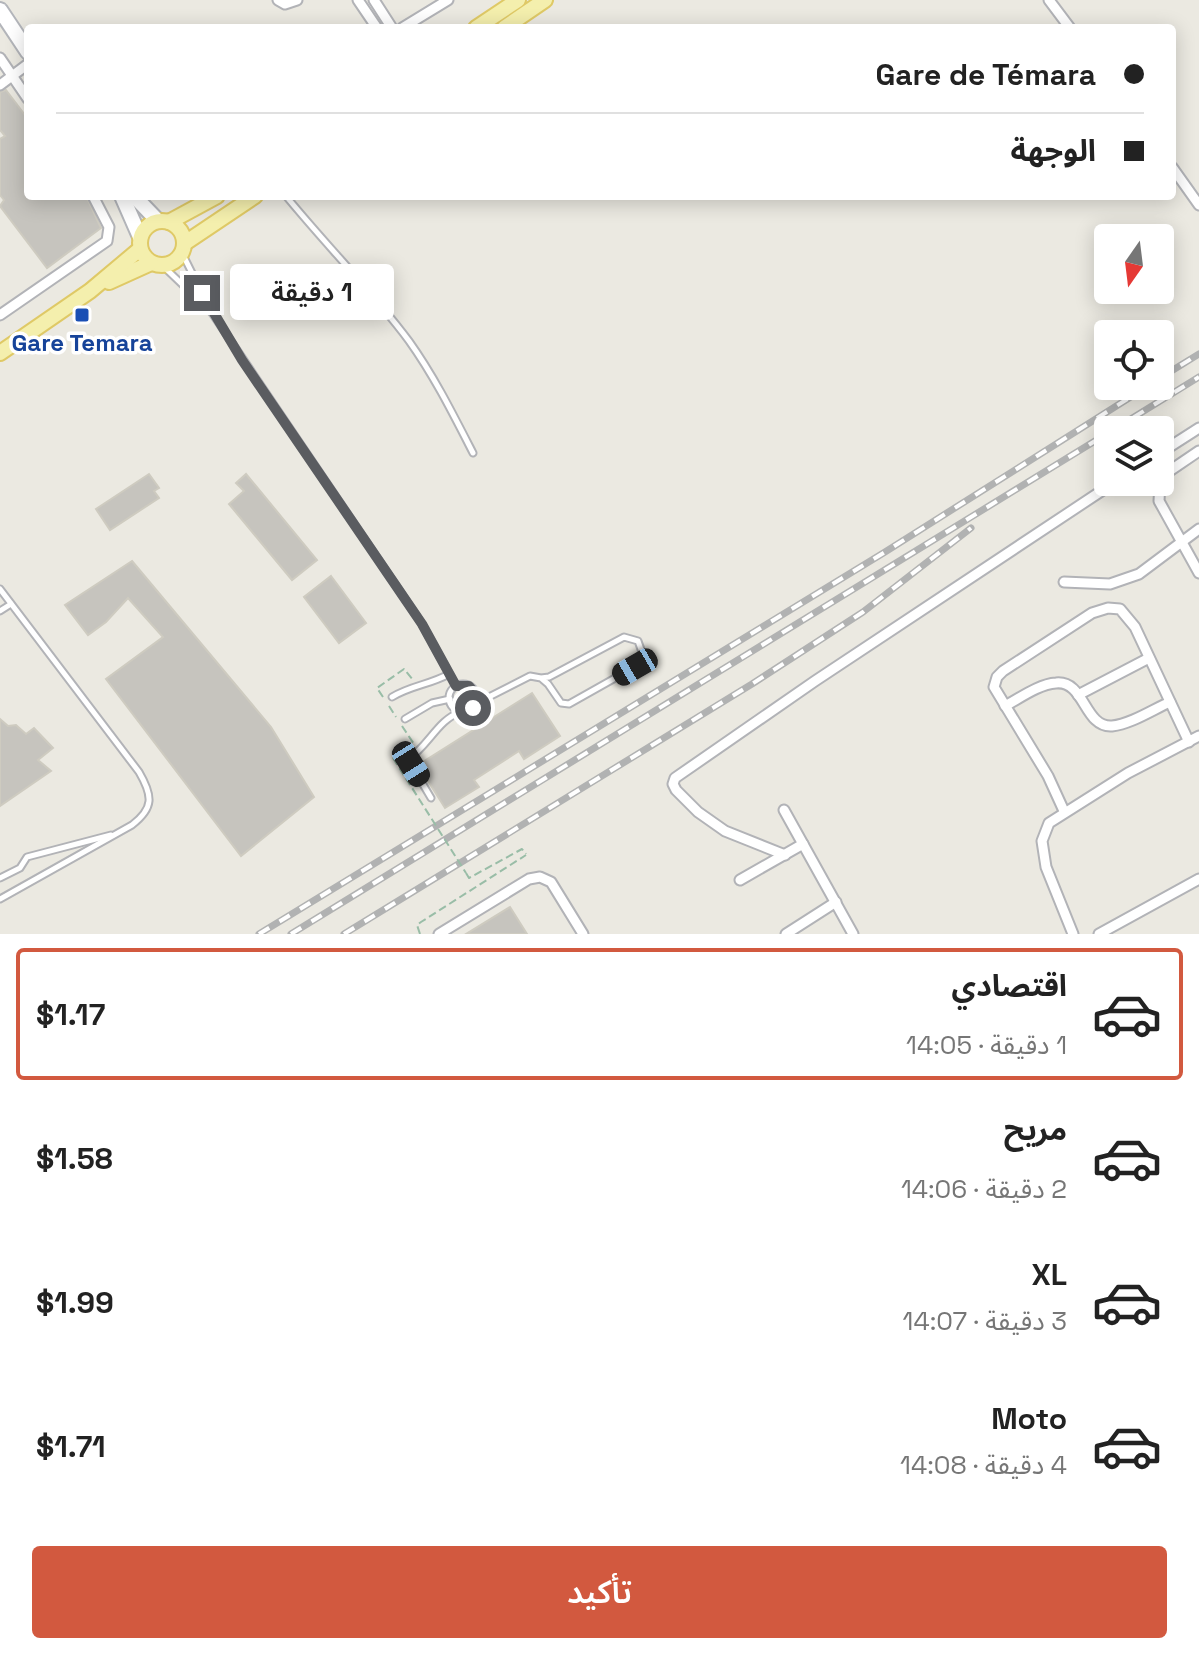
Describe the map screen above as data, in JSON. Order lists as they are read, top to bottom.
{
  "places": {
    "transit": ["Gare Temara"]
  },
  "north": "bottom",
  "page": {
    "banner": ["Gare de Témara", "الوجهة"],
    "bubble": "1 دقيقة",
    "list": [
      {
        "name": "اقتصادي",
        "note": "1 دقيقة · 14:05",
        "value": "$1.17"
      },
      {
        "name": "مريح",
        "note": "2 دقيقة · 14:06",
        "value": "$1.58"
      },
      {
        "name": "XL",
        "note": "3 دقيقة · 14:07",
        "value": "$1.99"
      },
      {
        "name": "Moto",
        "note": "4 دقيقة · 14:08",
        "value": "$1.71"
      }
    ],
    "buttons": "تأكيد"
  }
}
